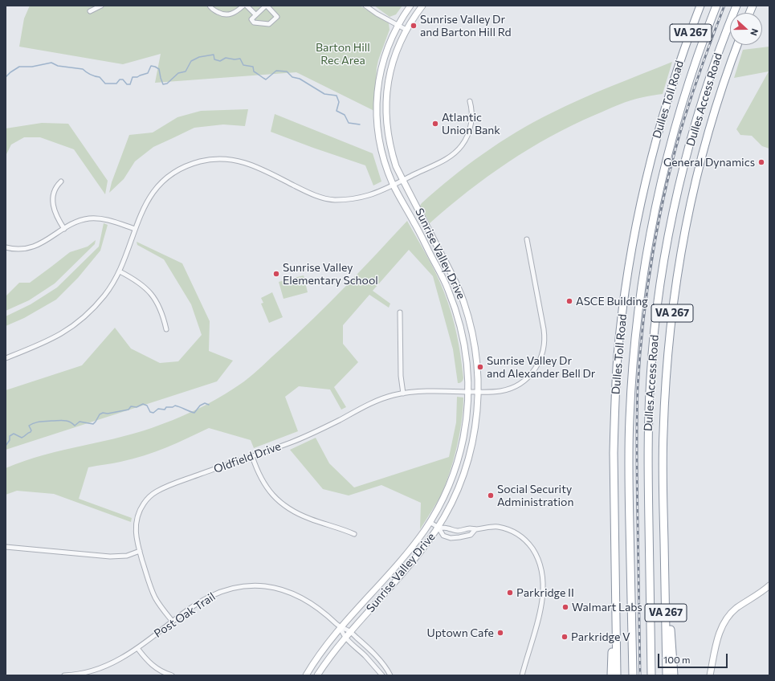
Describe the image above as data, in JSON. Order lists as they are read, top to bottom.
{
  "streets": {
    "highway": ["VA 267", "Dulles Toll Road", "Dulles Access Road"],
    "main road": ["Sunrise Valley Drive"],
    "street": ["Oldfield Drive", "Post Oak Trail"]
  },
  "crossings": [
    ["Sunrise Valley Drive", "Oldfield Drive"],
    ["Sunrise Valley Drive", "Post Oak Trail"],
    ["Oldfield Drive", "Post Oak Trail"]
  ],
  "parks": ["Barton Hill Rec Area"],
  "places": [
    "Sunrise Valley Dr and Barton Hill Rd",
    "Atlantic Union Bank",
    "General Dynamics",
    "Sunrise Valley Elementary School",
    "ASCE Building",
    "Sunrise Valley Dr and Alexander Bell Dr",
    "Social Security Administration",
    "Parkridge II",
    "Walmart Labs",
    "Uptown Cafe",
    "Parkridge V"
  ],
  "scale_bar": "100 m",
  "north": "right"
}
